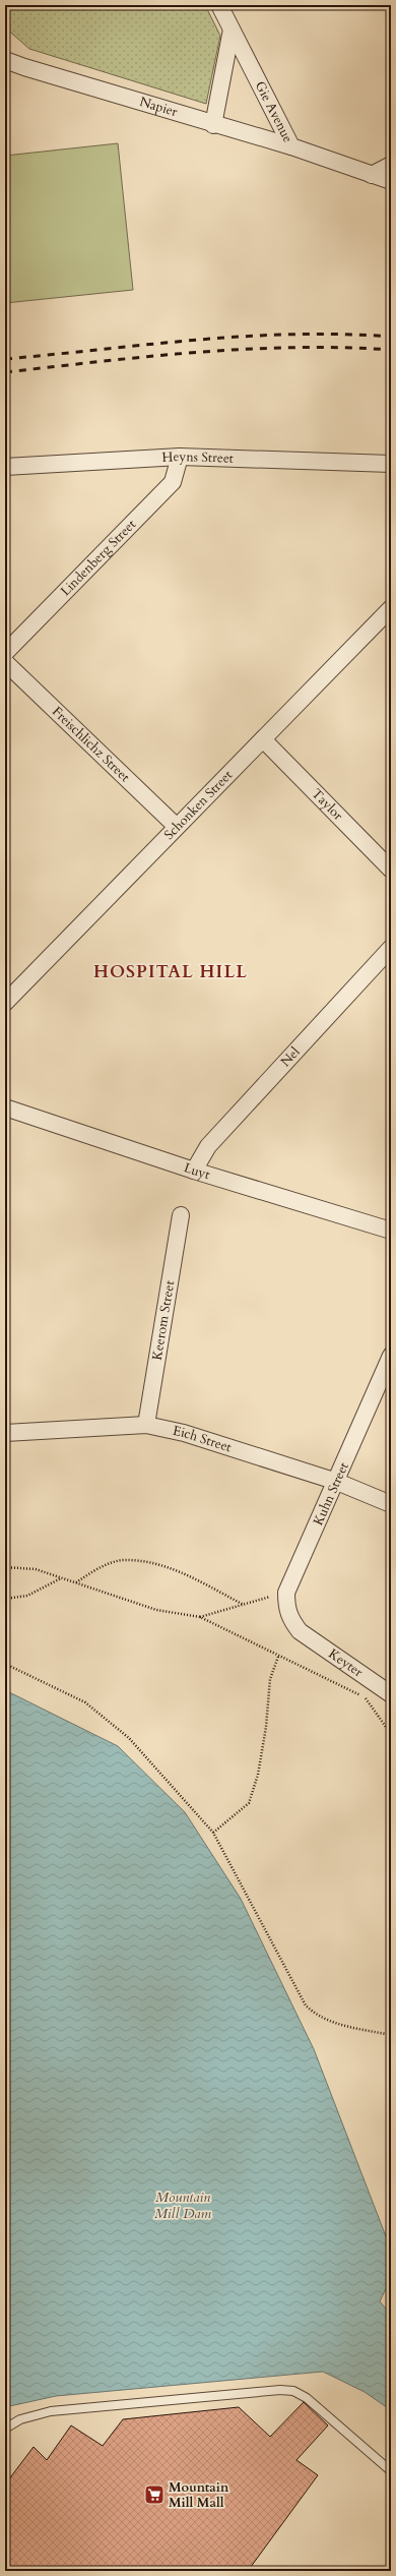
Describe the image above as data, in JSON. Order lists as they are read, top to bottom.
{
  "streets": {
    "street": [
      "Napier",
      "Gie Avenue",
      "Heyns Street",
      "Lindenberg Street",
      "Freischlichz Street",
      "Schonken Street",
      "Taylor",
      "Nel",
      "Luyt",
      "Keerom Street",
      "Eich Street",
      "Kuhn Street",
      "Keyter"
    ]
  },
  "crossings": [
    ["Napier", "Gie Avenue"],
    ["Heyns Street", "Lindenberg Street"],
    ["Freischlichz Street", "Schonken Street"],
    ["Schonken Street", "Taylor"],
    ["Nel", "Luyt"],
    ["Keerom Street", "Eich Street"],
    ["Eich Street", "Kuhn Street"],
    ["Kuhn Street", "Keyter"]
  ],
  "districts": ["HOSPITAL HILL"],
  "water": ["Mountain Mill Dam"],
  "places": {
    "supermarket": ["Mountain Mill Mall"]
  }
}
